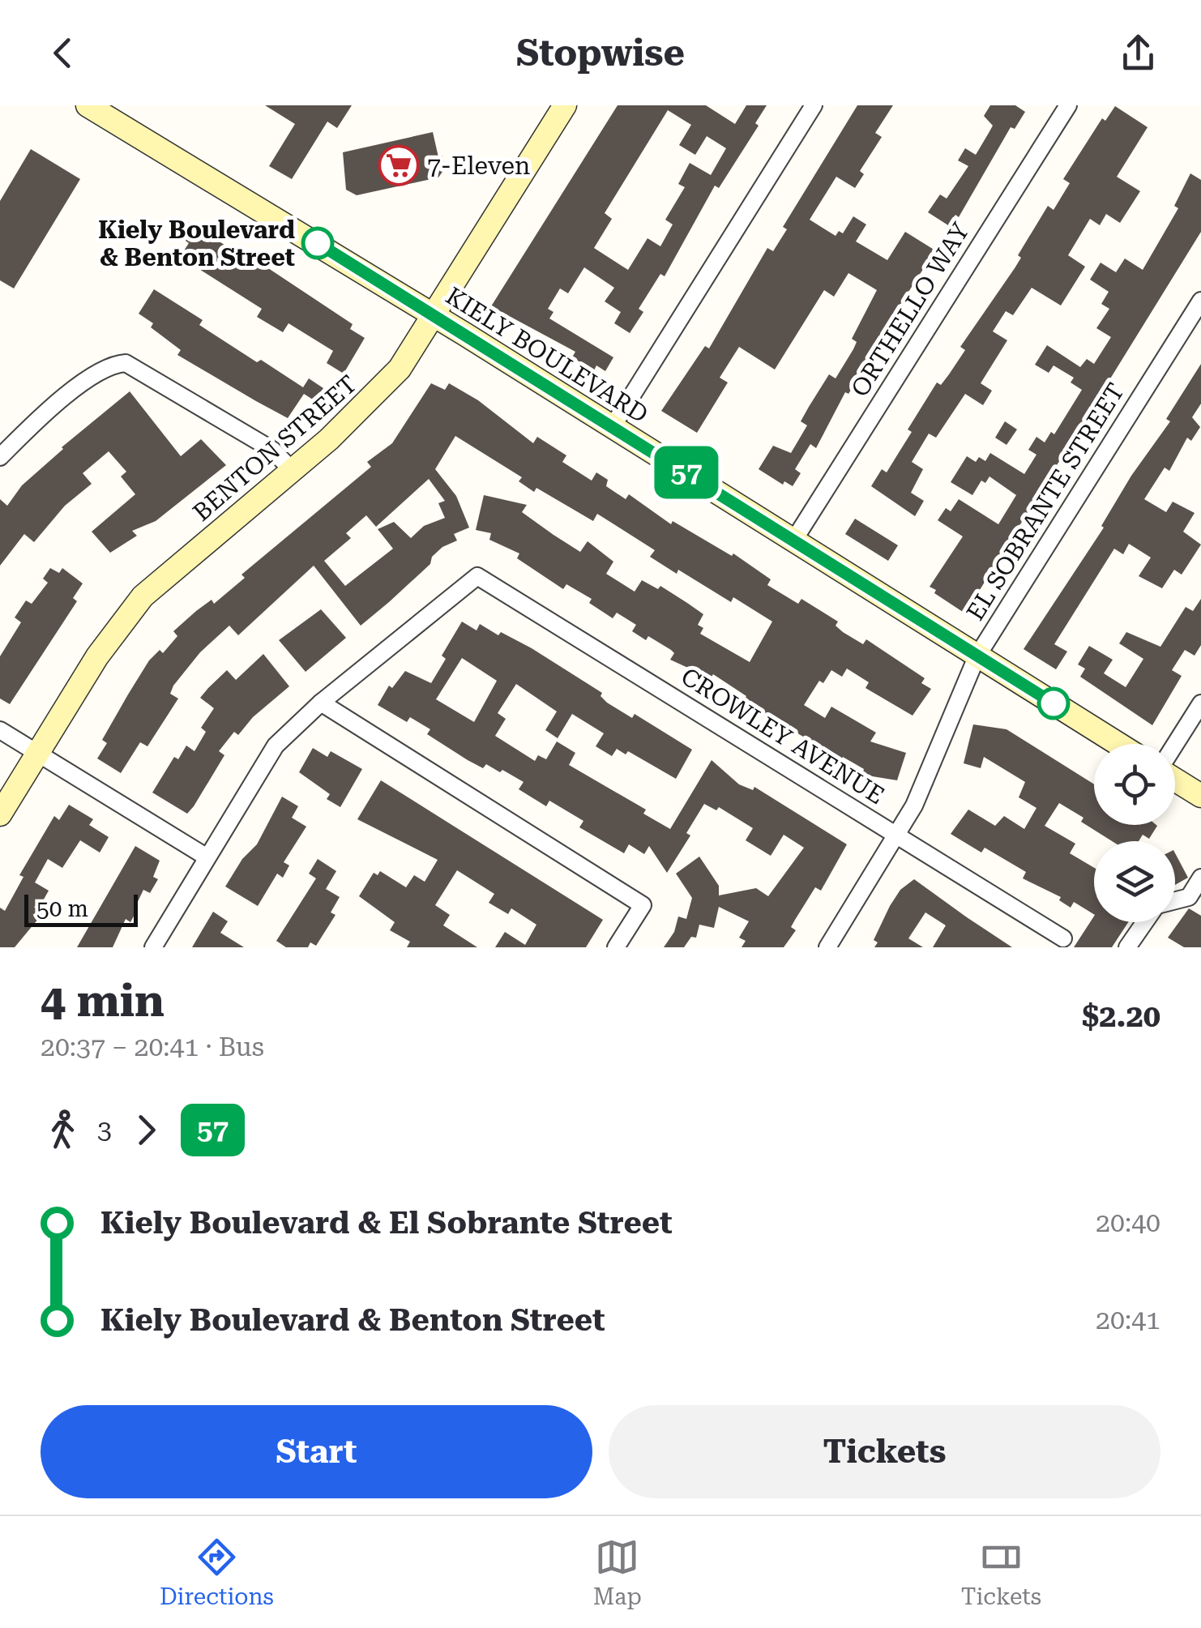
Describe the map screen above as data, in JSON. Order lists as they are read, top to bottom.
{
  "streets": {
    "main road": ["KIELY BOULEVARD", "BENTON STREET"],
    "street": ["ORTHELLO WAY", "EL SOBRANTE STREET", "CROWLEY AVENUE"]
  },
  "crossings": [
    ["ORTHELLO WAY", "KIELY BOULEVARD"],
    ["KIELY BOULEVARD", "BENTON STREET"],
    ["KIELY BOULEVARD", "EL SOBRANTE STREET"],
    ["EL SOBRANTE STREET", "CROWLEY AVENUE"]
  ],
  "places": {
    "supermarket": ["7-Eleven"],
    "other": ["Kiely Boulevard & Benton Street"]
  },
  "lines": ["bus line 57"],
  "scale_bar": "50 m",
  "page": {
    "header": "Stopwise",
    "on_map": "57",
    "scale": "50 m",
    "heading": ["4 min", "20:37 – 20:41 · Bus", "$2.20"],
    "legs": ["3", "57"],
    "list": [
      {
        "name": "Kiely Boulevard & El Sobrante Street",
        "value": "20:40"
      },
      {
        "name": "Kiely Boulevard & Benton Street",
        "value": "20:41"
      }
    ],
    "buttons": ["Start", "Tickets"],
    "tabs": ["Directions", "Map", "Tickets"]
  }
}
